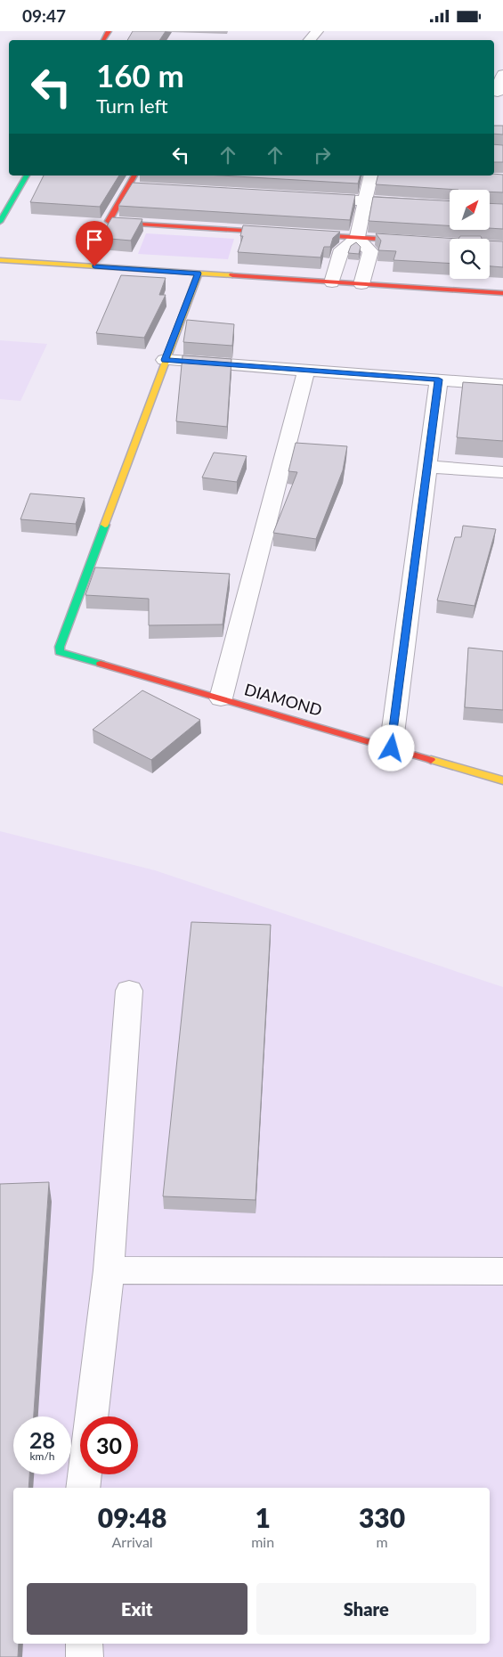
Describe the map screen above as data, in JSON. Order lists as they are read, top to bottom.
{
  "streets": {
    "street": ["DIAMOND"]
  },
  "north": "top right",
  "page": {
    "status": "09:47",
    "turn": ["160 m", "Turn left"],
    "speed": "28 km/h",
    "limit": "30",
    "eta": [
      "09:48",
      "Arrival",
      "1",
      "min",
      "330",
      "m"
    ],
    "buttons": ["Exit", "Share"]
  }
}
